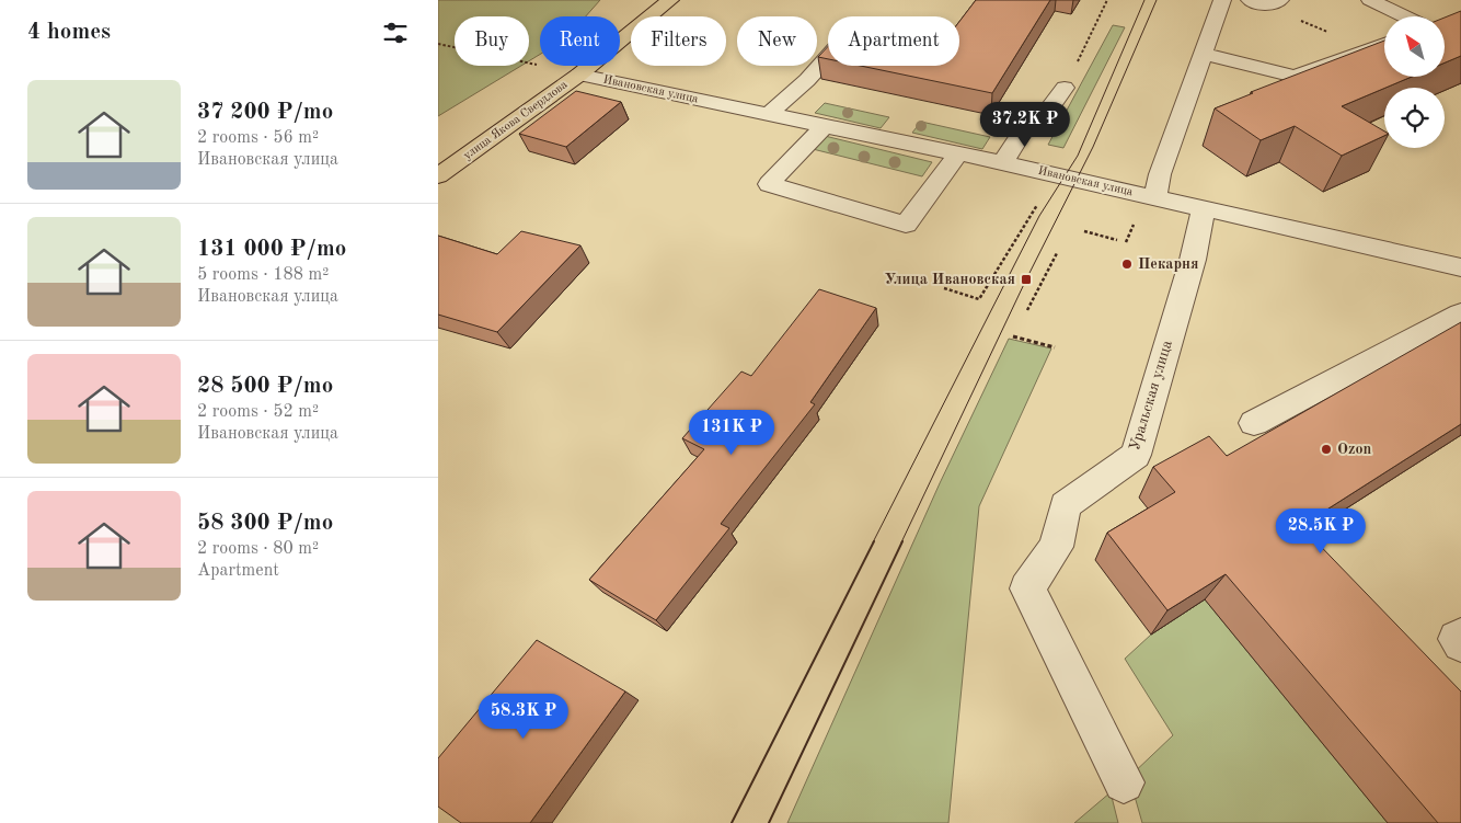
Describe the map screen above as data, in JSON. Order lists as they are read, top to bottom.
{
  "streets": {
    "main road": ["улица Якова Свердлова"],
    "street": ["Ивановская улица", "Уральская улица"]
  },
  "crossings": [
    ["Ивановская улица", "улица Якова Свердлова"],
    ["Ивановская улица", "Уральская улица"]
  ],
  "places": {
    "other": ["Пекарня", "Ozon"],
    "transit": ["Улица Ивановская"]
  },
  "north": "top left",
  "page": {
    "heading": "4 homes",
    "chip": [
      "Buy",
      "Rent",
      "Filters",
      "New",
      "Apartment"
    ],
    "list": [
      {
        "name": "37 200 ₽/mo",
        "note": "2 rooms · 56 m² · Ивановская улица"
      },
      {
        "name": "131 000 ₽/mo",
        "note": "5 rooms · 188 m² · Ивановская улица"
      },
      {
        "name": "28 500 ₽/mo",
        "note": "2 rooms · 52 m² · Ивановская улица"
      },
      {
        "name": "58 300 ₽/mo",
        "note": "2 rooms · 80 m² · Apartment"
      }
    ],
    "price": [
      "37.2K ₽",
      "131K ₽",
      "28.5K ₽",
      "58.3K ₽"
    ]
  }
}
